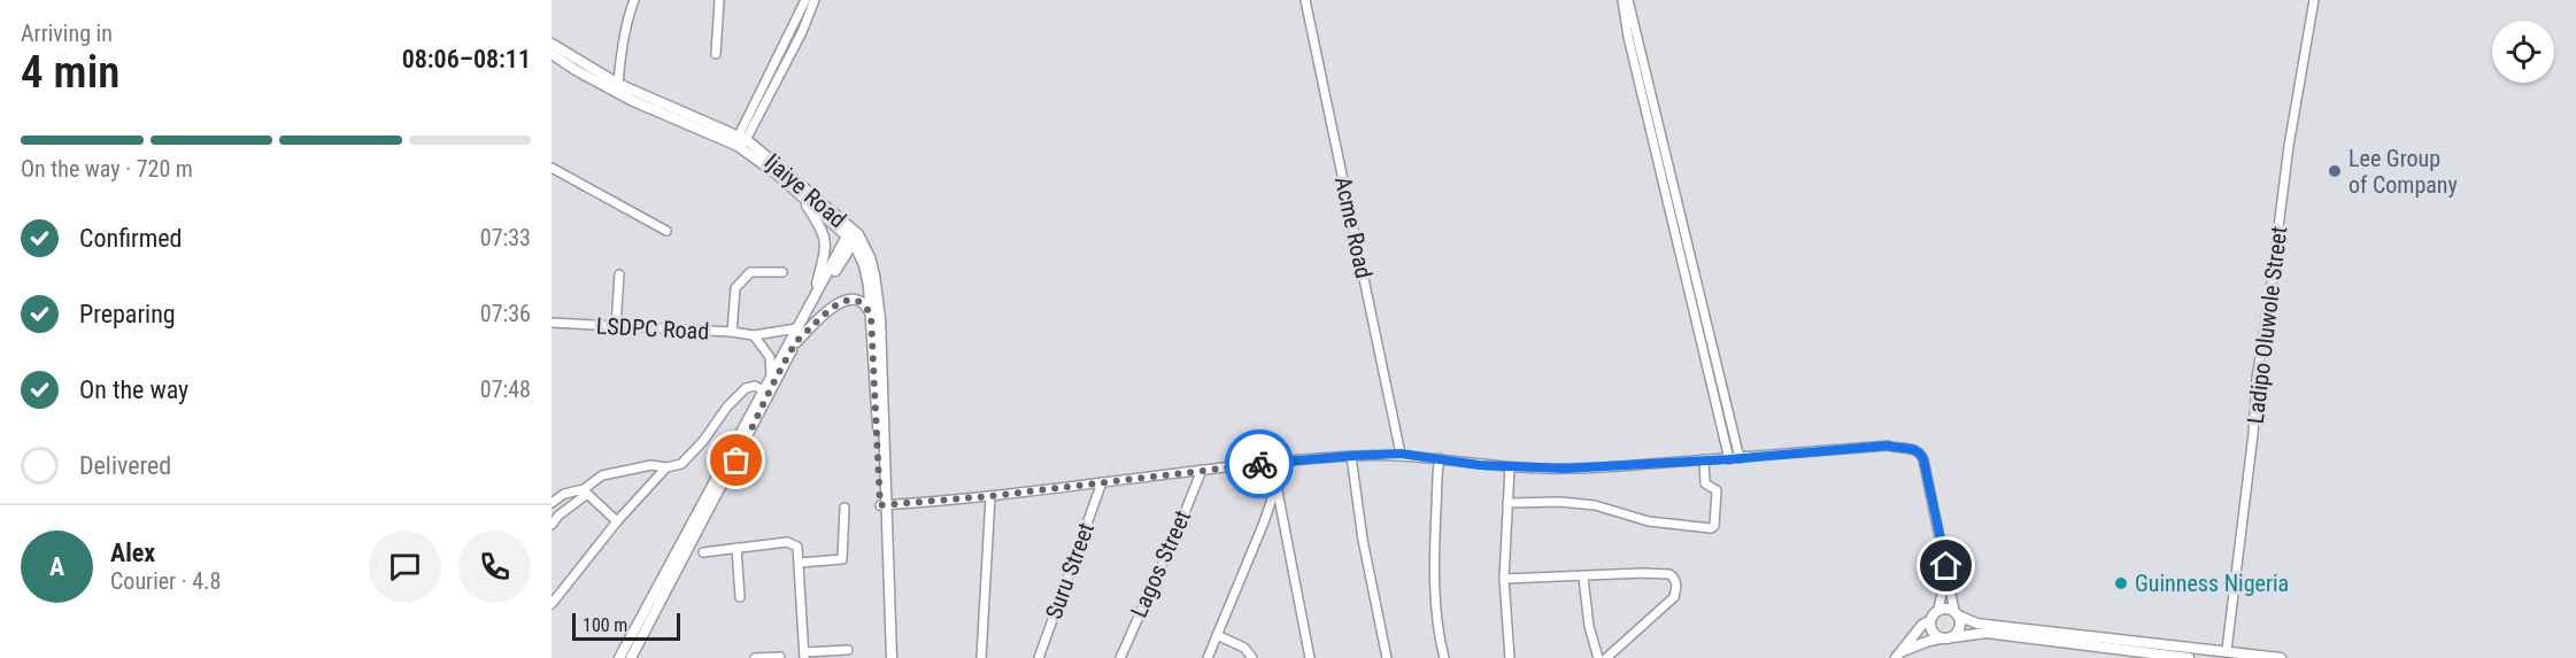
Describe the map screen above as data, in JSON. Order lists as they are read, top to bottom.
{
  "streets": {
    "main road": ["Ijaiye Road"],
    "street": [
      "Acme Road",
      "Ladipo Oluwole Street",
      "LSDPC Road",
      "Lagos Street",
      "Suru Street"
    ]
  },
  "places": ["Lee Group of Company", "Guinness Nigeria"],
  "scale_bar": "100 m",
  "page": {
    "heading": ["4 min", "Arriving in", "08:06–08:11"],
    "panel": ["Alex", "Courier · 4.8"],
    "bar": "On the way · 720 m",
    "list": [
      ["Confirmed", "07:33"],
      ["Preparing", "07:36"],
      ["On the way", "07:48"],
      "Delivered"
    ],
    "round": "A",
    "scale": "100 m"
  }
}
